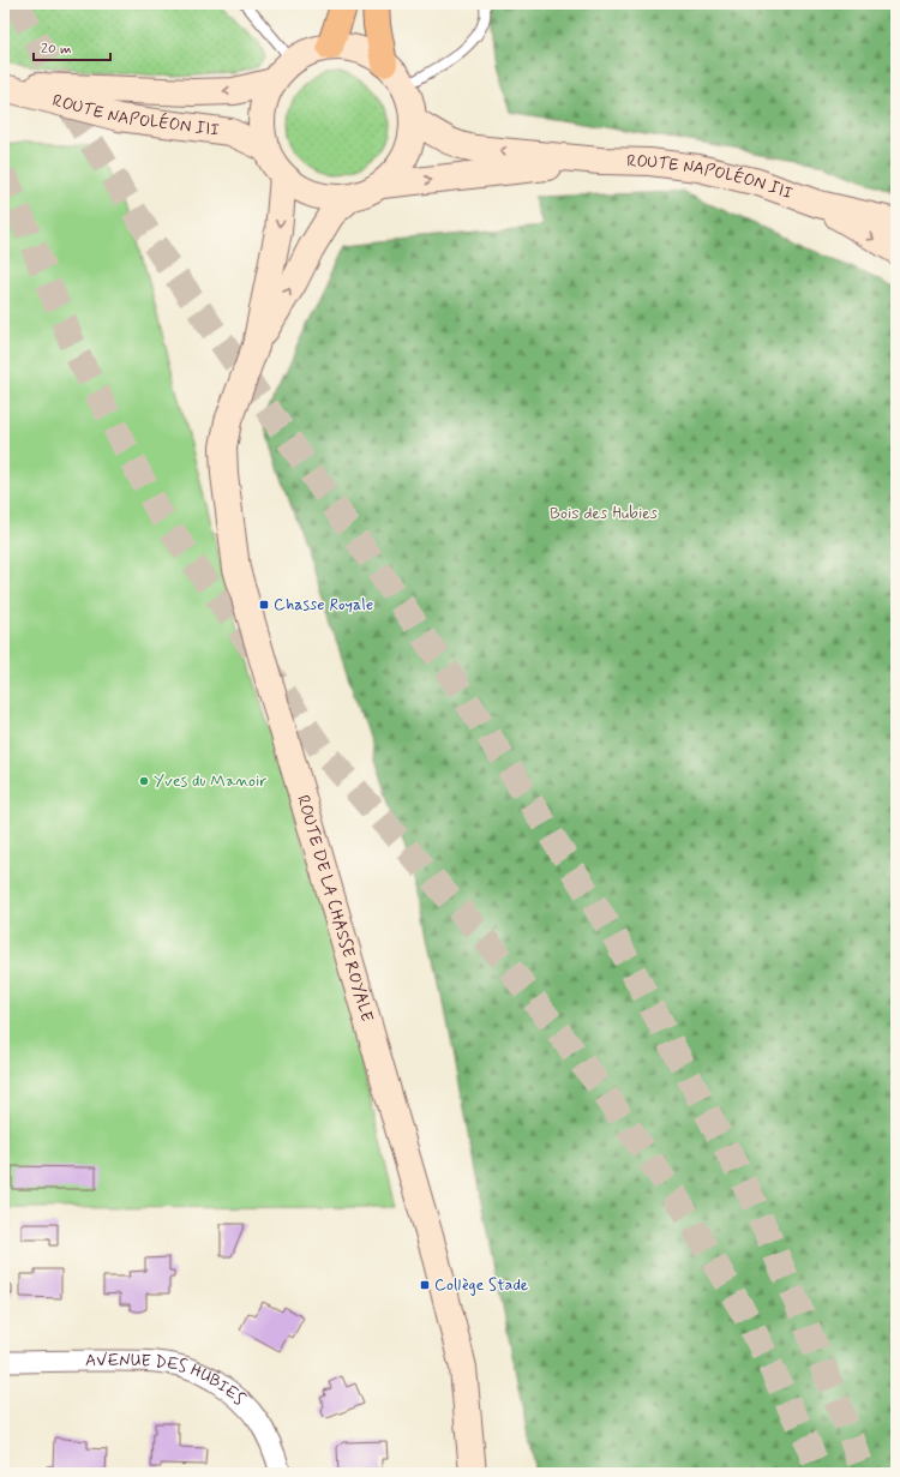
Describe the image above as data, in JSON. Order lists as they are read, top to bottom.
{
  "streets": {
    "main road": ["ROUTE NAPOLÉON III", "ROUTE DE LA CHASSE ROYALE"],
    "street": ["AVENUE DES HUBIES"]
  },
  "crossings": [
    ["ROUTE NAPOLÉON III", "ROUTE DE LA CHASSE ROYALE"]
  ],
  "parks": ["Bois des Hubies"],
  "places": {
    "transit": ["Chasse Royale", "Collège Stade"],
    "other": ["Yves du Manoir"]
  },
  "scale_bar": "20 m"
}
